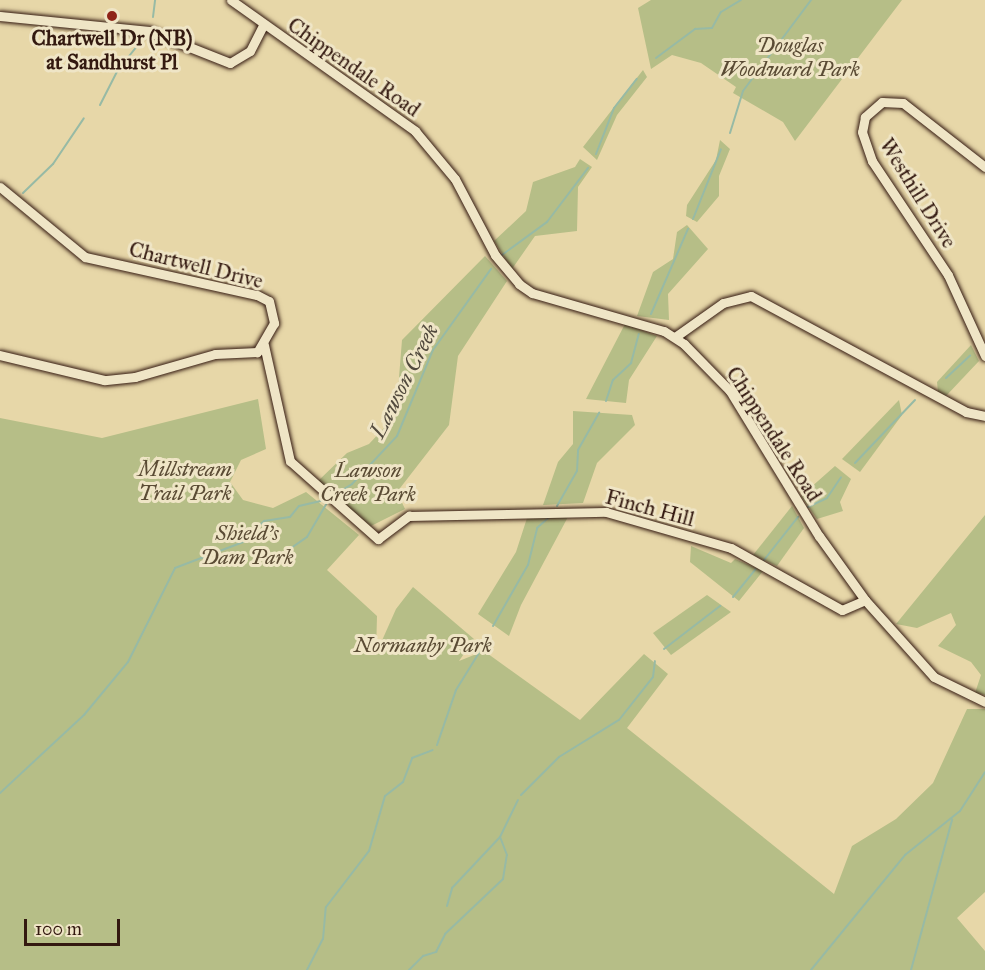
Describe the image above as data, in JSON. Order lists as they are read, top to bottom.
{
  "streets": {
    "street": [
      "Chippendale Road",
      "Westhill Drive",
      "Chartwell Drive",
      "Finch Hill"
    ]
  },
  "crossings": [
    ["Chippendale Road", "Finch Hill"],
    ["Chartwell Drive", "Finch Hill"]
  ],
  "water": ["Lawson Creek"],
  "parks": [
    "Douglas Woodward Park",
    "Millstream Trail Park",
    "Lawson Creek Park",
    "Shield's Dam Park",
    "Normanby Park"
  ],
  "places": ["Chartwell Dr (NB) at Sandhurst Pl"],
  "scale_bar": "100 m"
}
